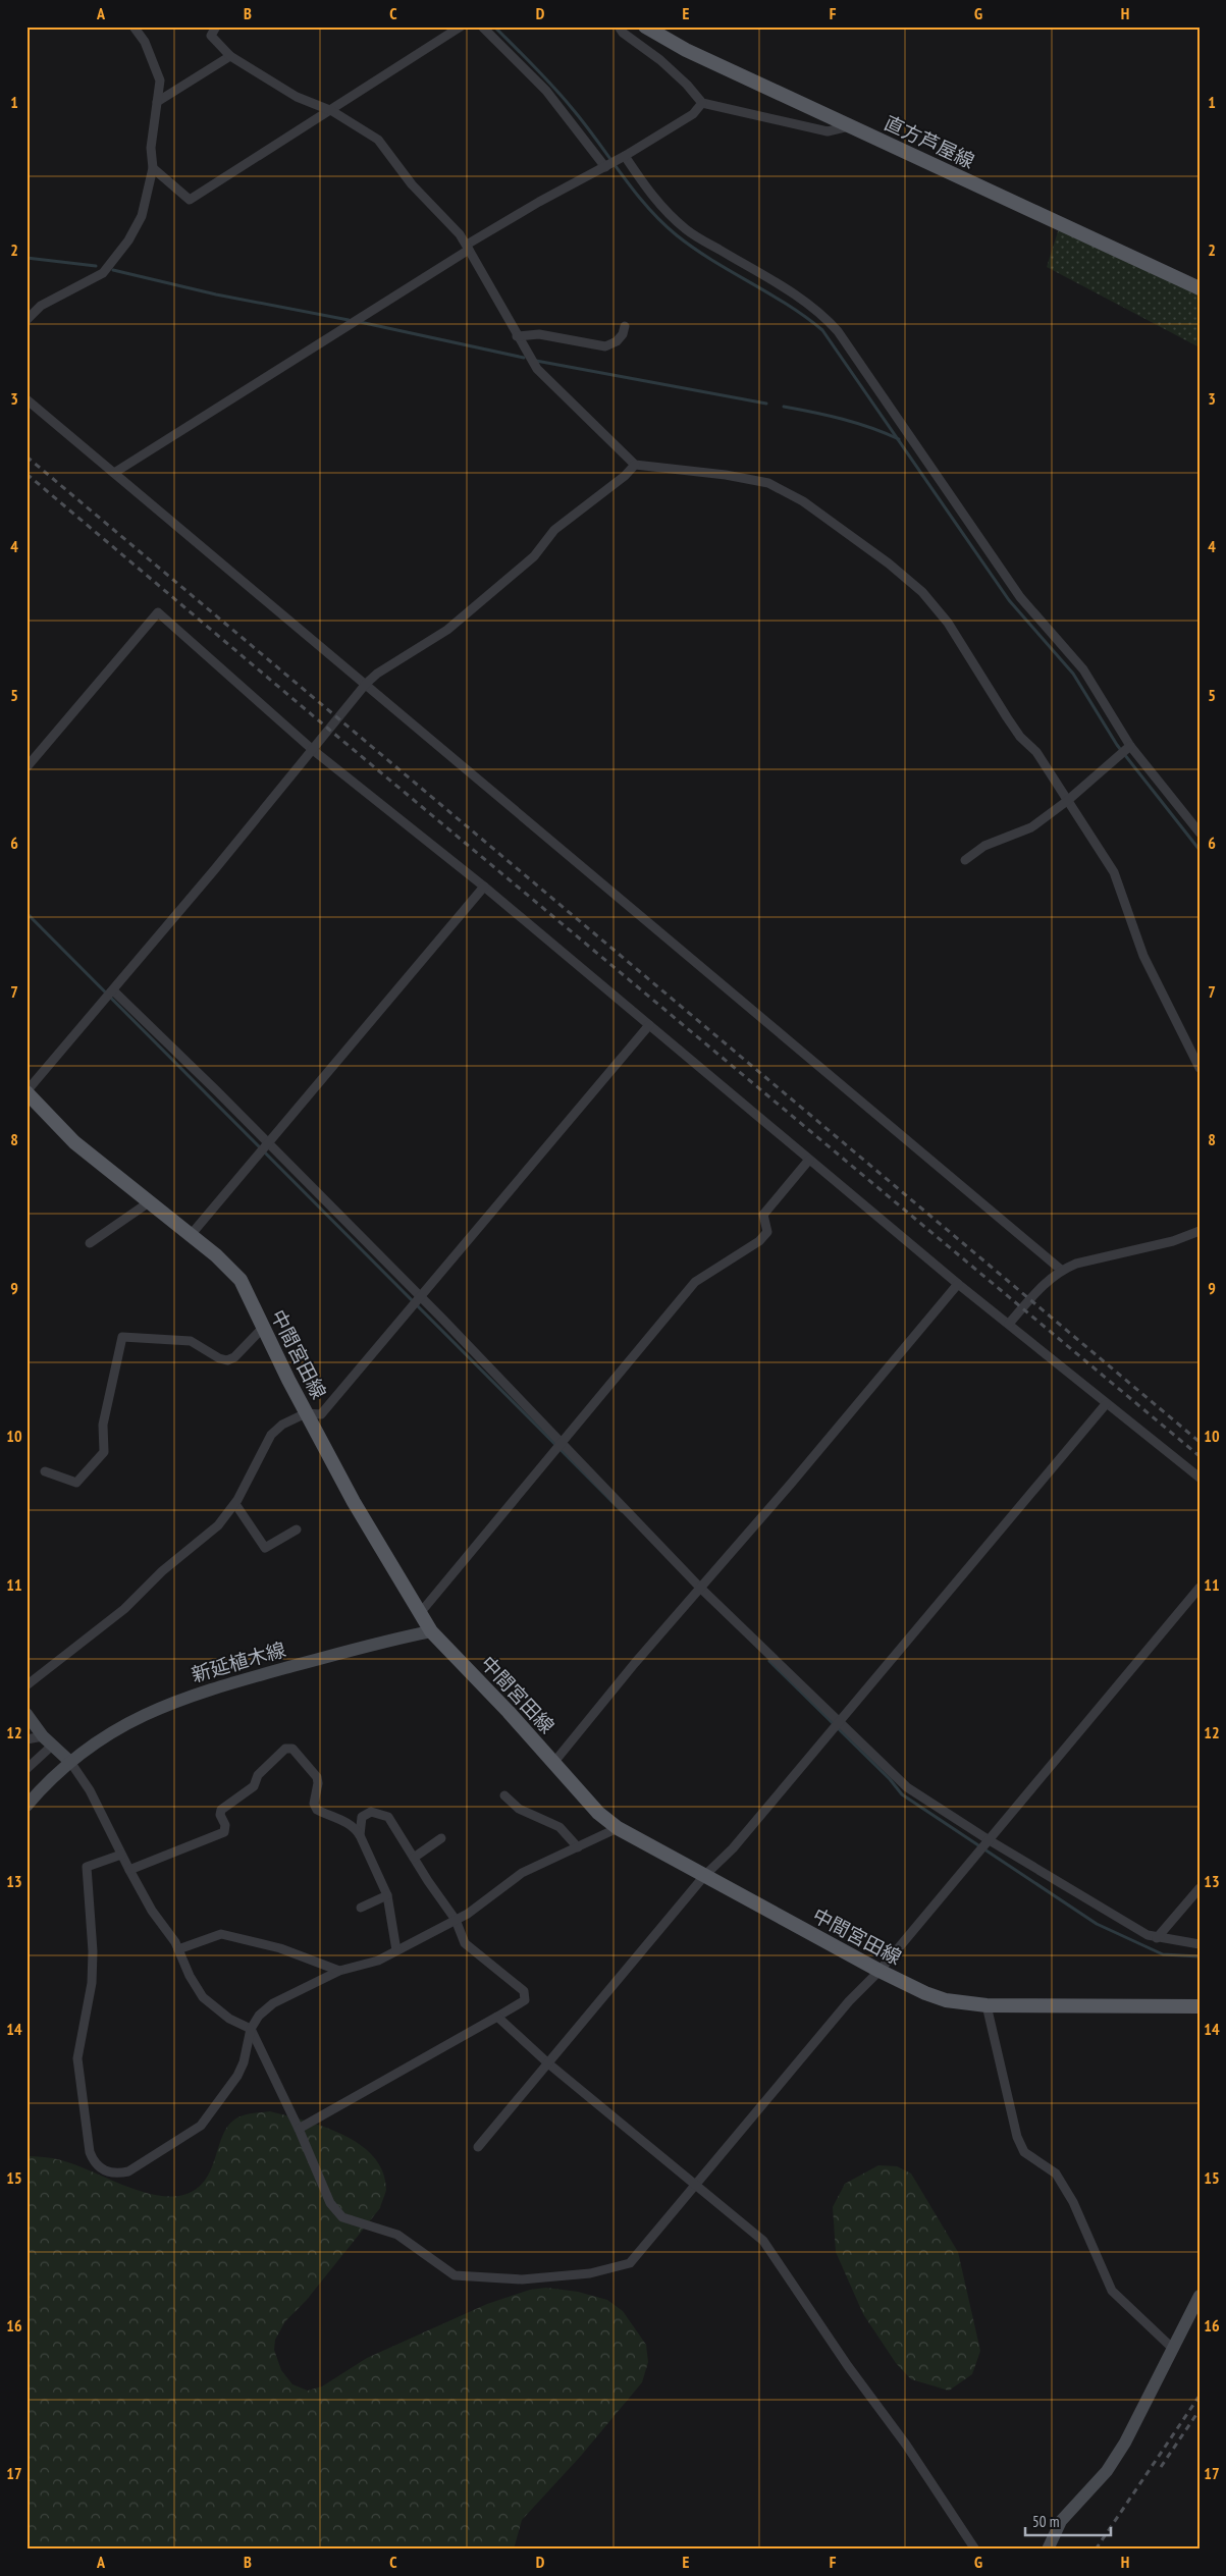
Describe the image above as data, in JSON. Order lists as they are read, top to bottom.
{
  "streets": {
    "main road": ["直方芦屋線", "中間宮田線", "新延植木線"]
  },
  "crossings": [
    ["中間宮田線", "新延植木線"]
  ],
  "scale_bar": "50 m",
  "grid": {
    "columns": [
      "A",
      "B",
      "C",
      "D",
      "E",
      "F",
      "G",
      "H"
    ],
    "rows": [
      "1",
      "2",
      "3",
      "4",
      "5",
      "6",
      "7",
      "8",
      "9",
      "10",
      "11",
      "12",
      "13",
      "14",
      "15",
      "16",
      "17"
    ]
  }
}
